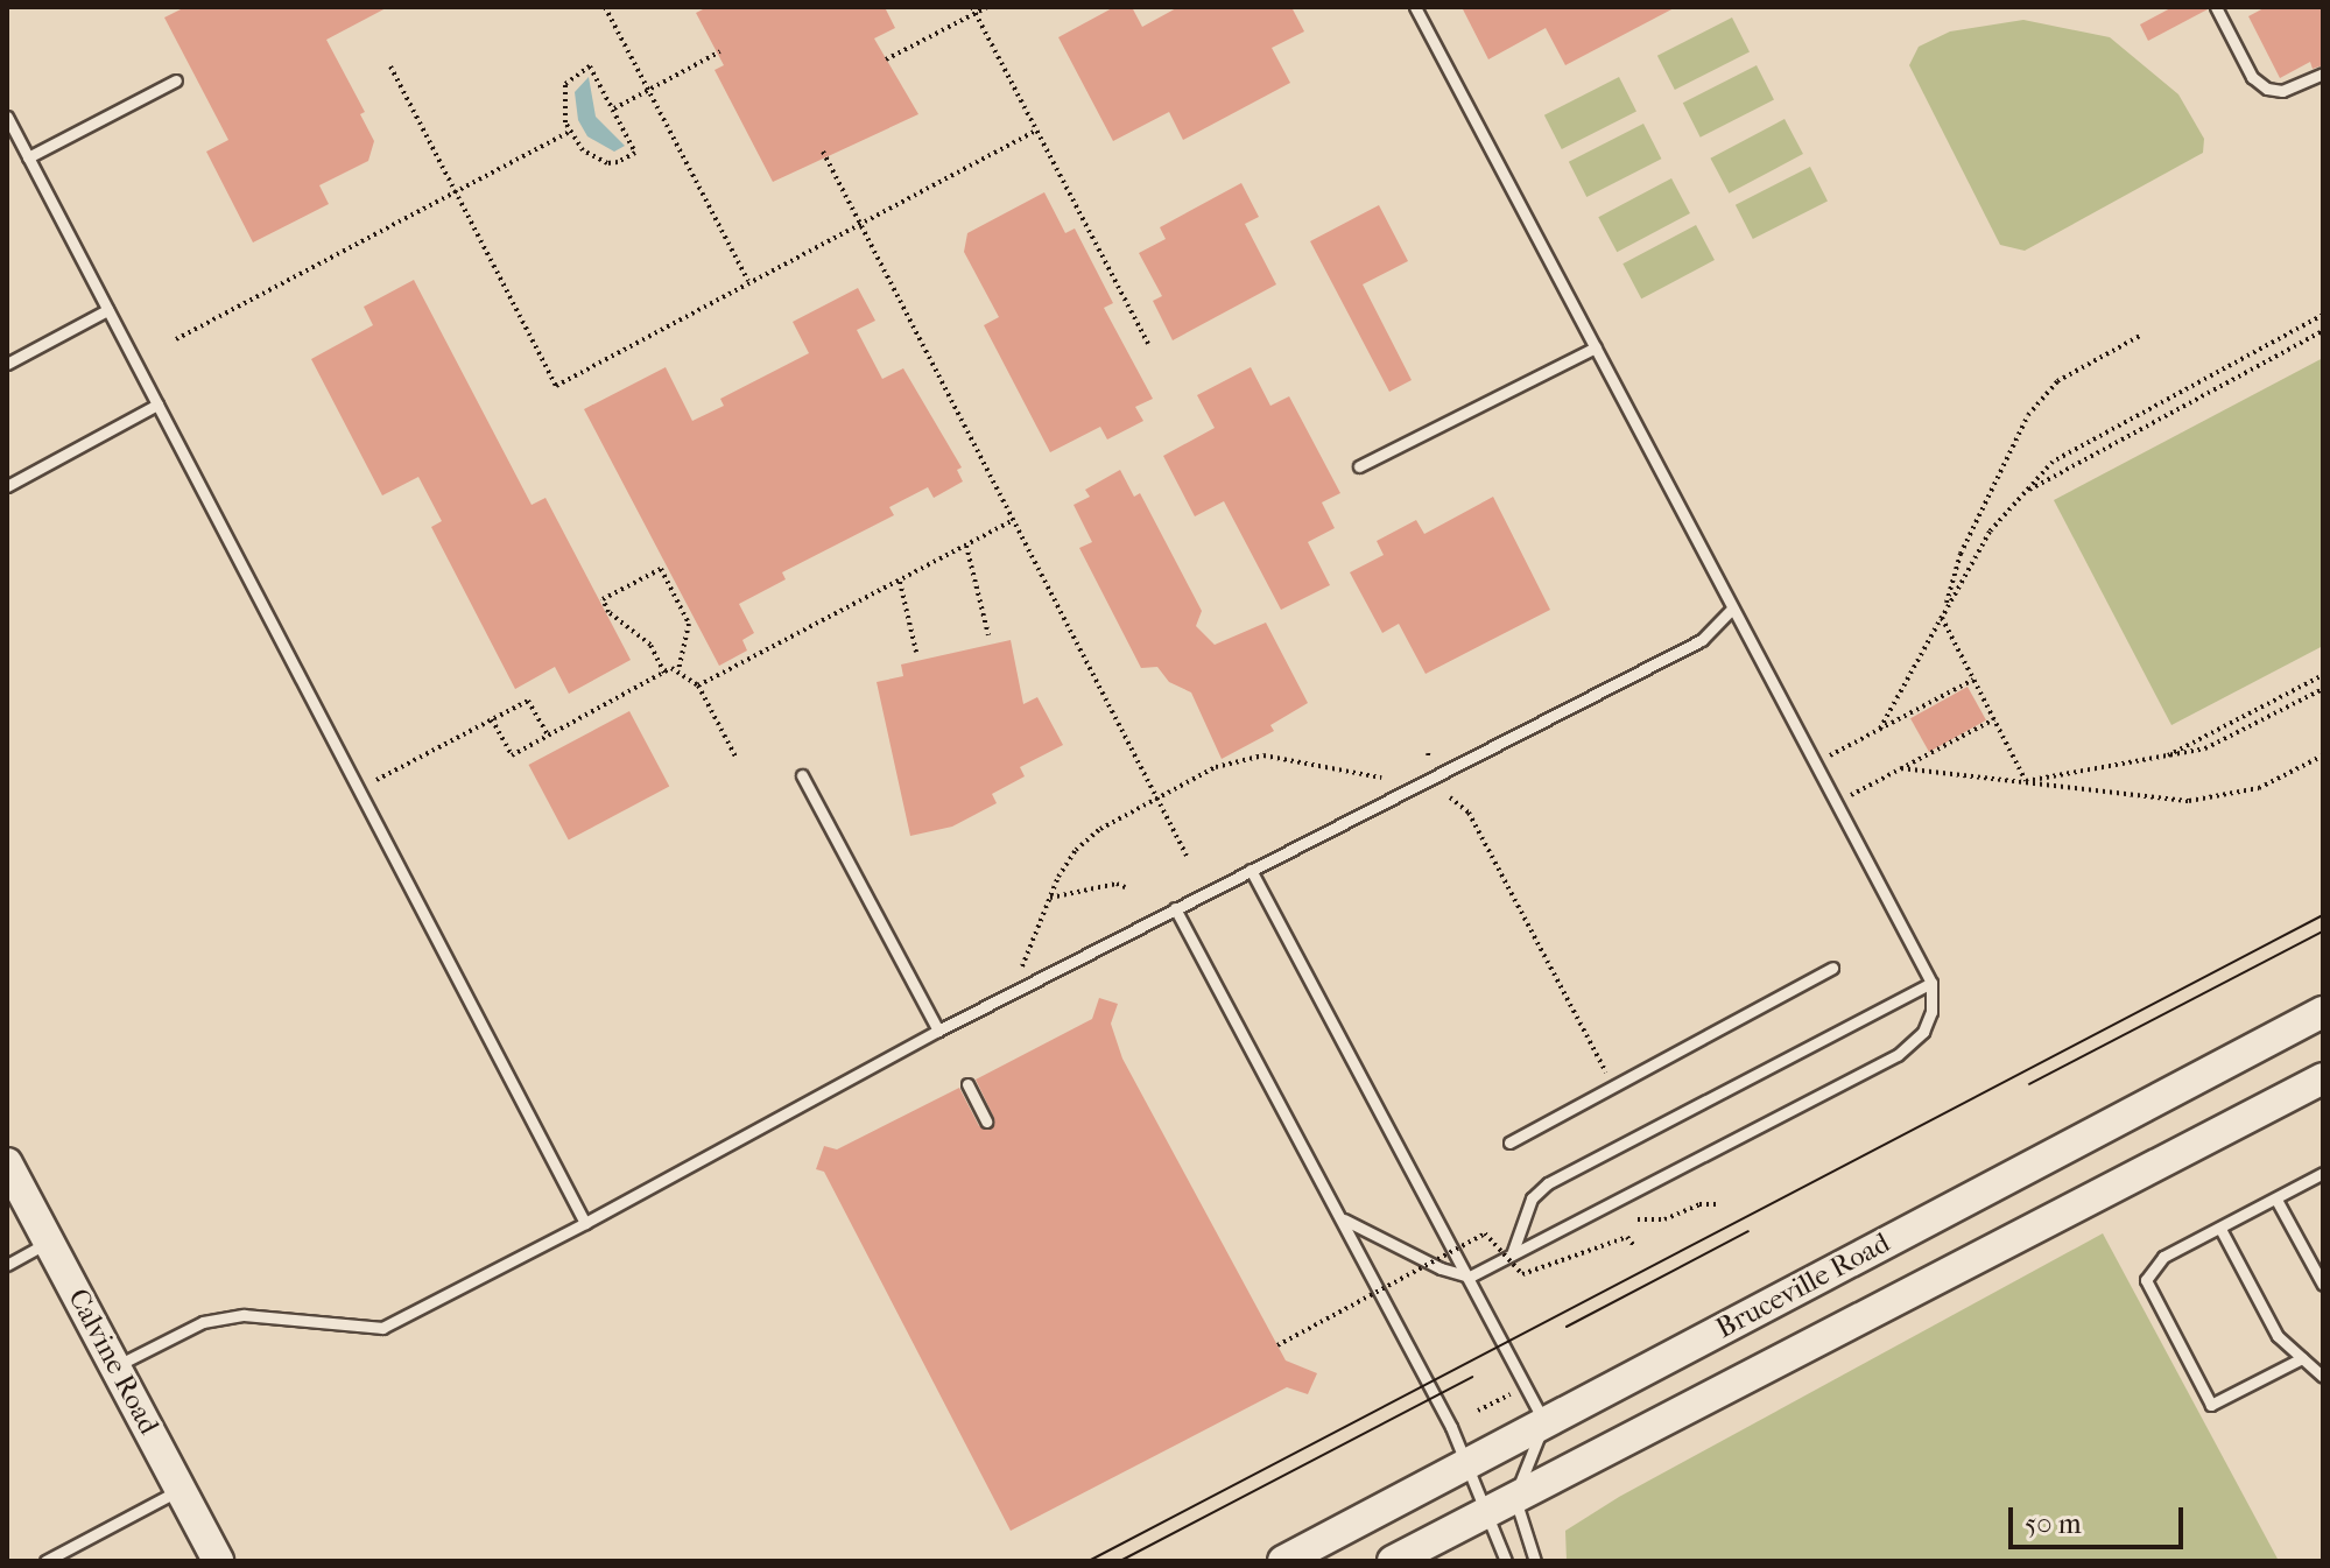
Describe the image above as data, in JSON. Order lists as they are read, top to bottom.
{
  "streets": {
    "main road": ["Bruceville Road", "Calvine Road"]
  },
  "scale_bar": "50 m"
}
